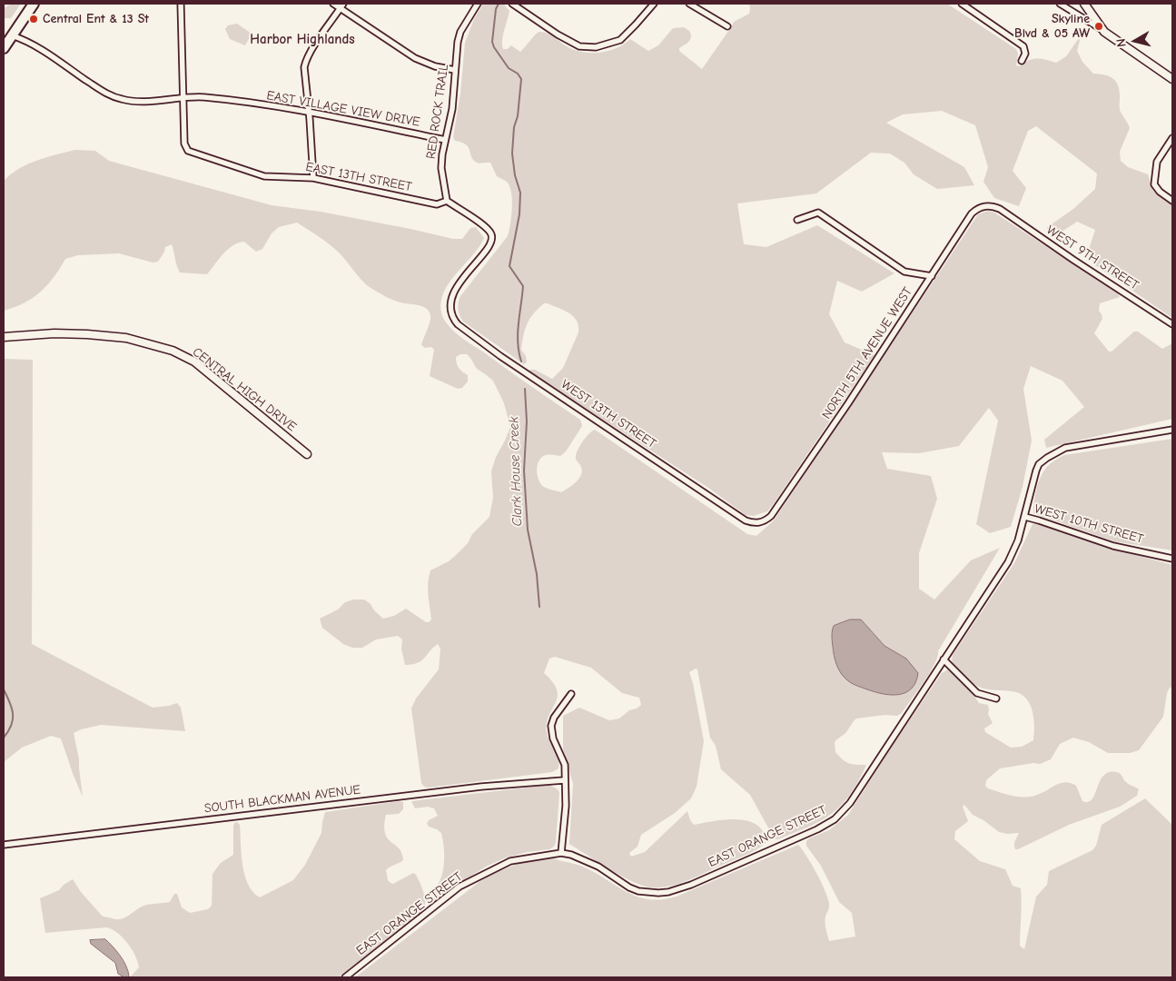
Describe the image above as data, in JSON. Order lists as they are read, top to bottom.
{
  "streets": {
    "street": [
      "EAST VILLAGE VIEW DRIVE",
      "RED ROCK TRAIL",
      "EAST 13TH STREET",
      "WEST 9TH STREET",
      "NORTH 5TH AVENUE WEST",
      "CENTRAL HIGH DRIVE",
      "WEST 13TH STREET",
      "WEST 10TH STREET",
      "SOUTH BLACKMAN AVENUE",
      "EAST ORANGE STREET"
    ]
  },
  "crossings": [
    ["EAST VILLAGE VIEW DRIVE", "RED ROCK TRAIL"],
    ["EAST VILLAGE VIEW DRIVE", "EAST 13TH STREET"],
    ["RED ROCK TRAIL", "EAST 13TH STREET"],
    ["RED ROCK TRAIL", "WEST 13TH STREET"],
    ["EAST 13TH STREET", "WEST 13TH STREET"],
    ["WEST 9TH STREET", "NORTH 5TH AVENUE WEST"],
    ["NORTH 5TH AVENUE WEST", "WEST 13TH STREET"],
    ["WEST 10TH STREET", "EAST ORANGE STREET"]
  ],
  "districts": ["Harbor Highlands"],
  "water": ["Clark House Creek"],
  "places": ["Central Ent & 13 St", "Skyline Blvd & 05 AW"],
  "north": "left"
}
